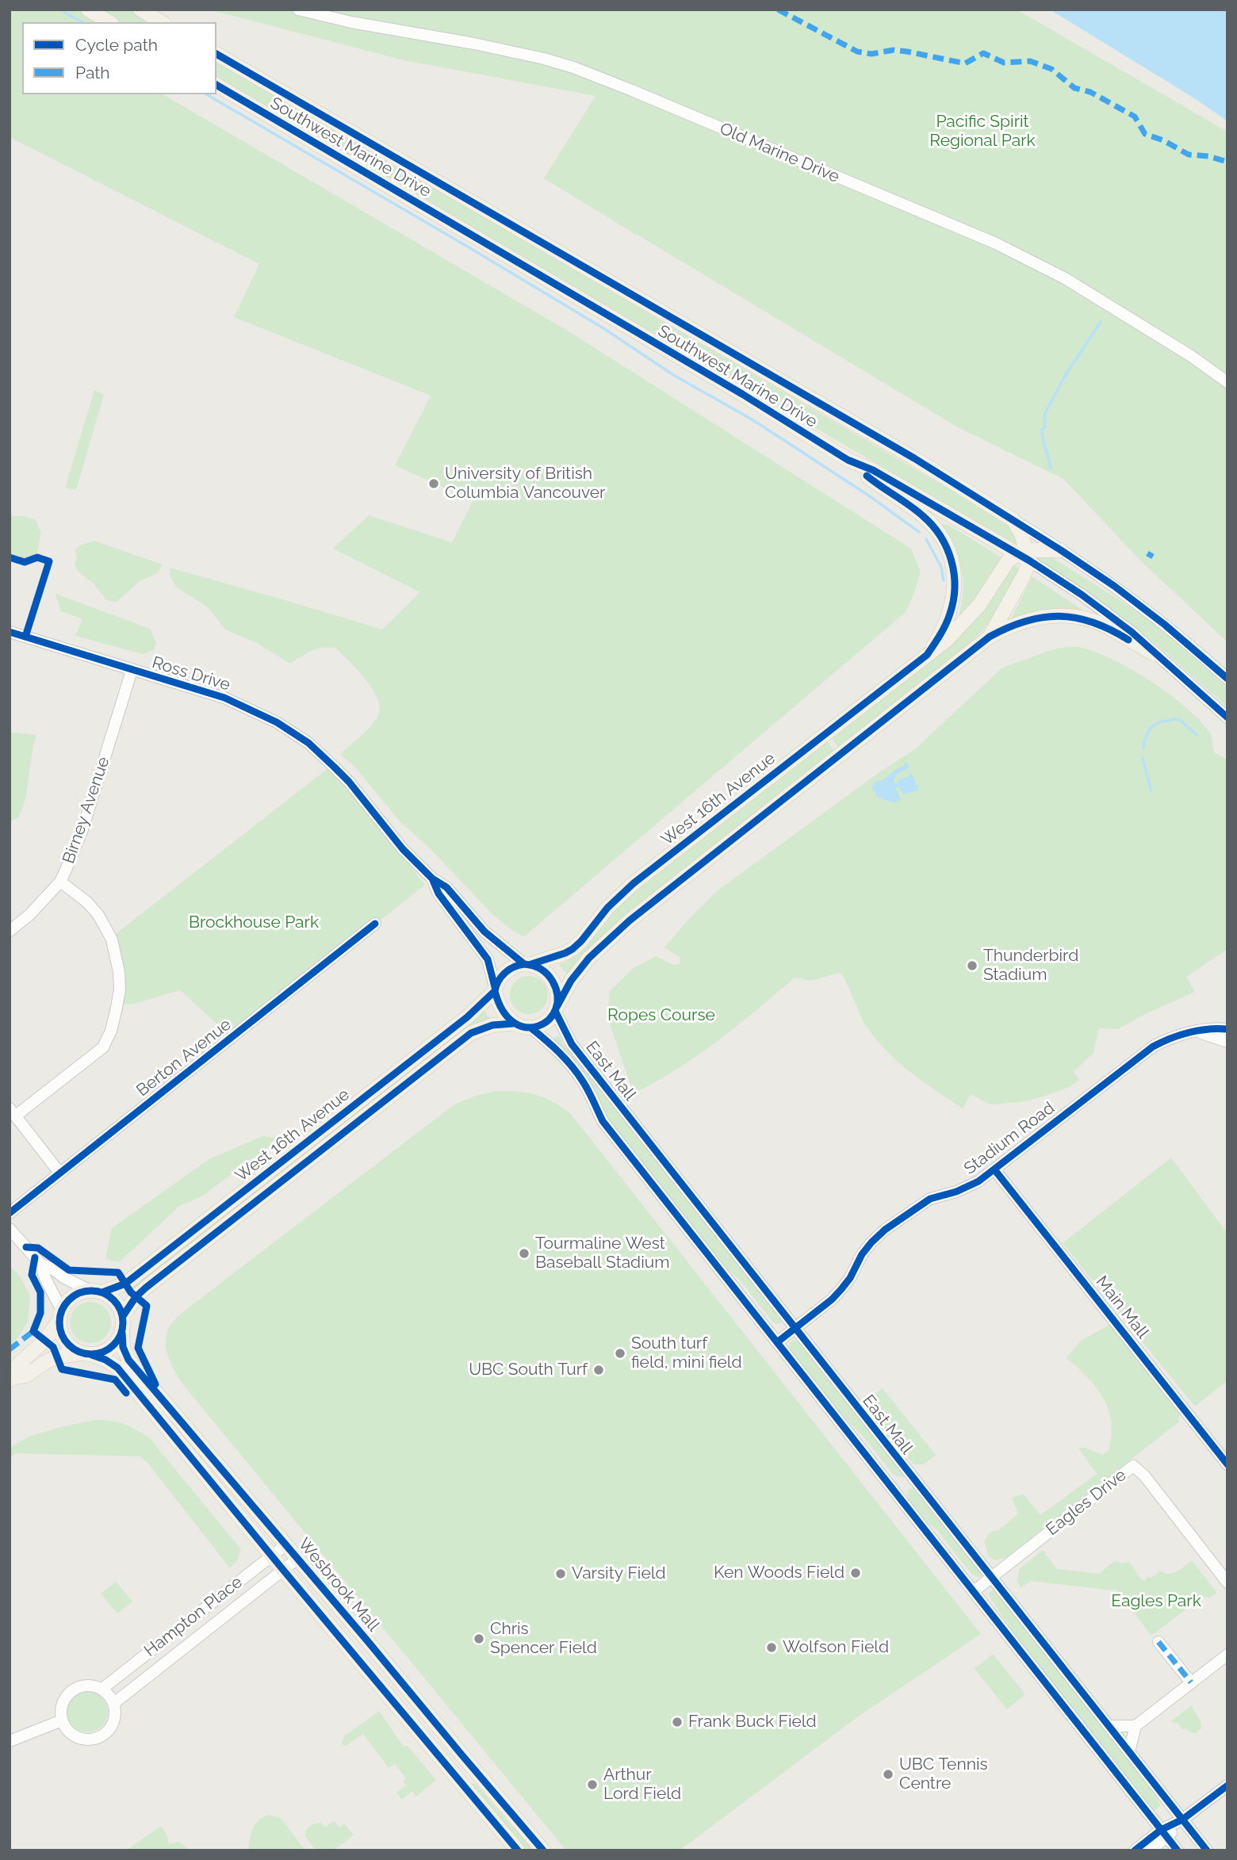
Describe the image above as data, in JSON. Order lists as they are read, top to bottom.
{
  "streets": {
    "main road": ["Southwest Marine Drive", "West 16th Avenue", "Wesbrook Mall"],
    "street": [
      "Old Marine Drive",
      "Ross Drive",
      "Birney Avenue",
      "Berton Avenue",
      "East Mall",
      "Stadium Road",
      "Main Mall",
      "Eagles Drive",
      "Hampton Place"
    ]
  },
  "crossings": [
    ["Southwest Marine Drive", "West 16th Avenue"],
    ["Ross Drive", "West 16th Avenue"],
    ["Ross Drive", "Birney Avenue"],
    ["Ross Drive", "East Mall"],
    ["West 16th Avenue", "East Mall"],
    ["West 16th Avenue", "Wesbrook Mall"],
    ["East Mall", "Stadium Road"],
    ["East Mall", "Eagles Drive"],
    ["Stadium Road", "Main Mall"],
    ["Wesbrook Mall", "Hampton Place"]
  ],
  "parks": [
    "Pacific Spirit Regional Park",
    "Brockhouse Park",
    "Ropes Course",
    "Eagles Park"
  ],
  "places": [
    "University of British Columbia Vancouver",
    "Thunderbird Stadium",
    "Tourmaline West Baseball Stadium",
    "South turf field, mini field",
    "UBC South Turf",
    "Ken Woods Field",
    "Varsity Field",
    "Chris Spencer Field",
    "Wolfson Field",
    "Frank Buck Field",
    "UBC Tennis Centre",
    "Arthur Lord Field"
  ],
  "legend": ["Cycle path", "Path"]
}
